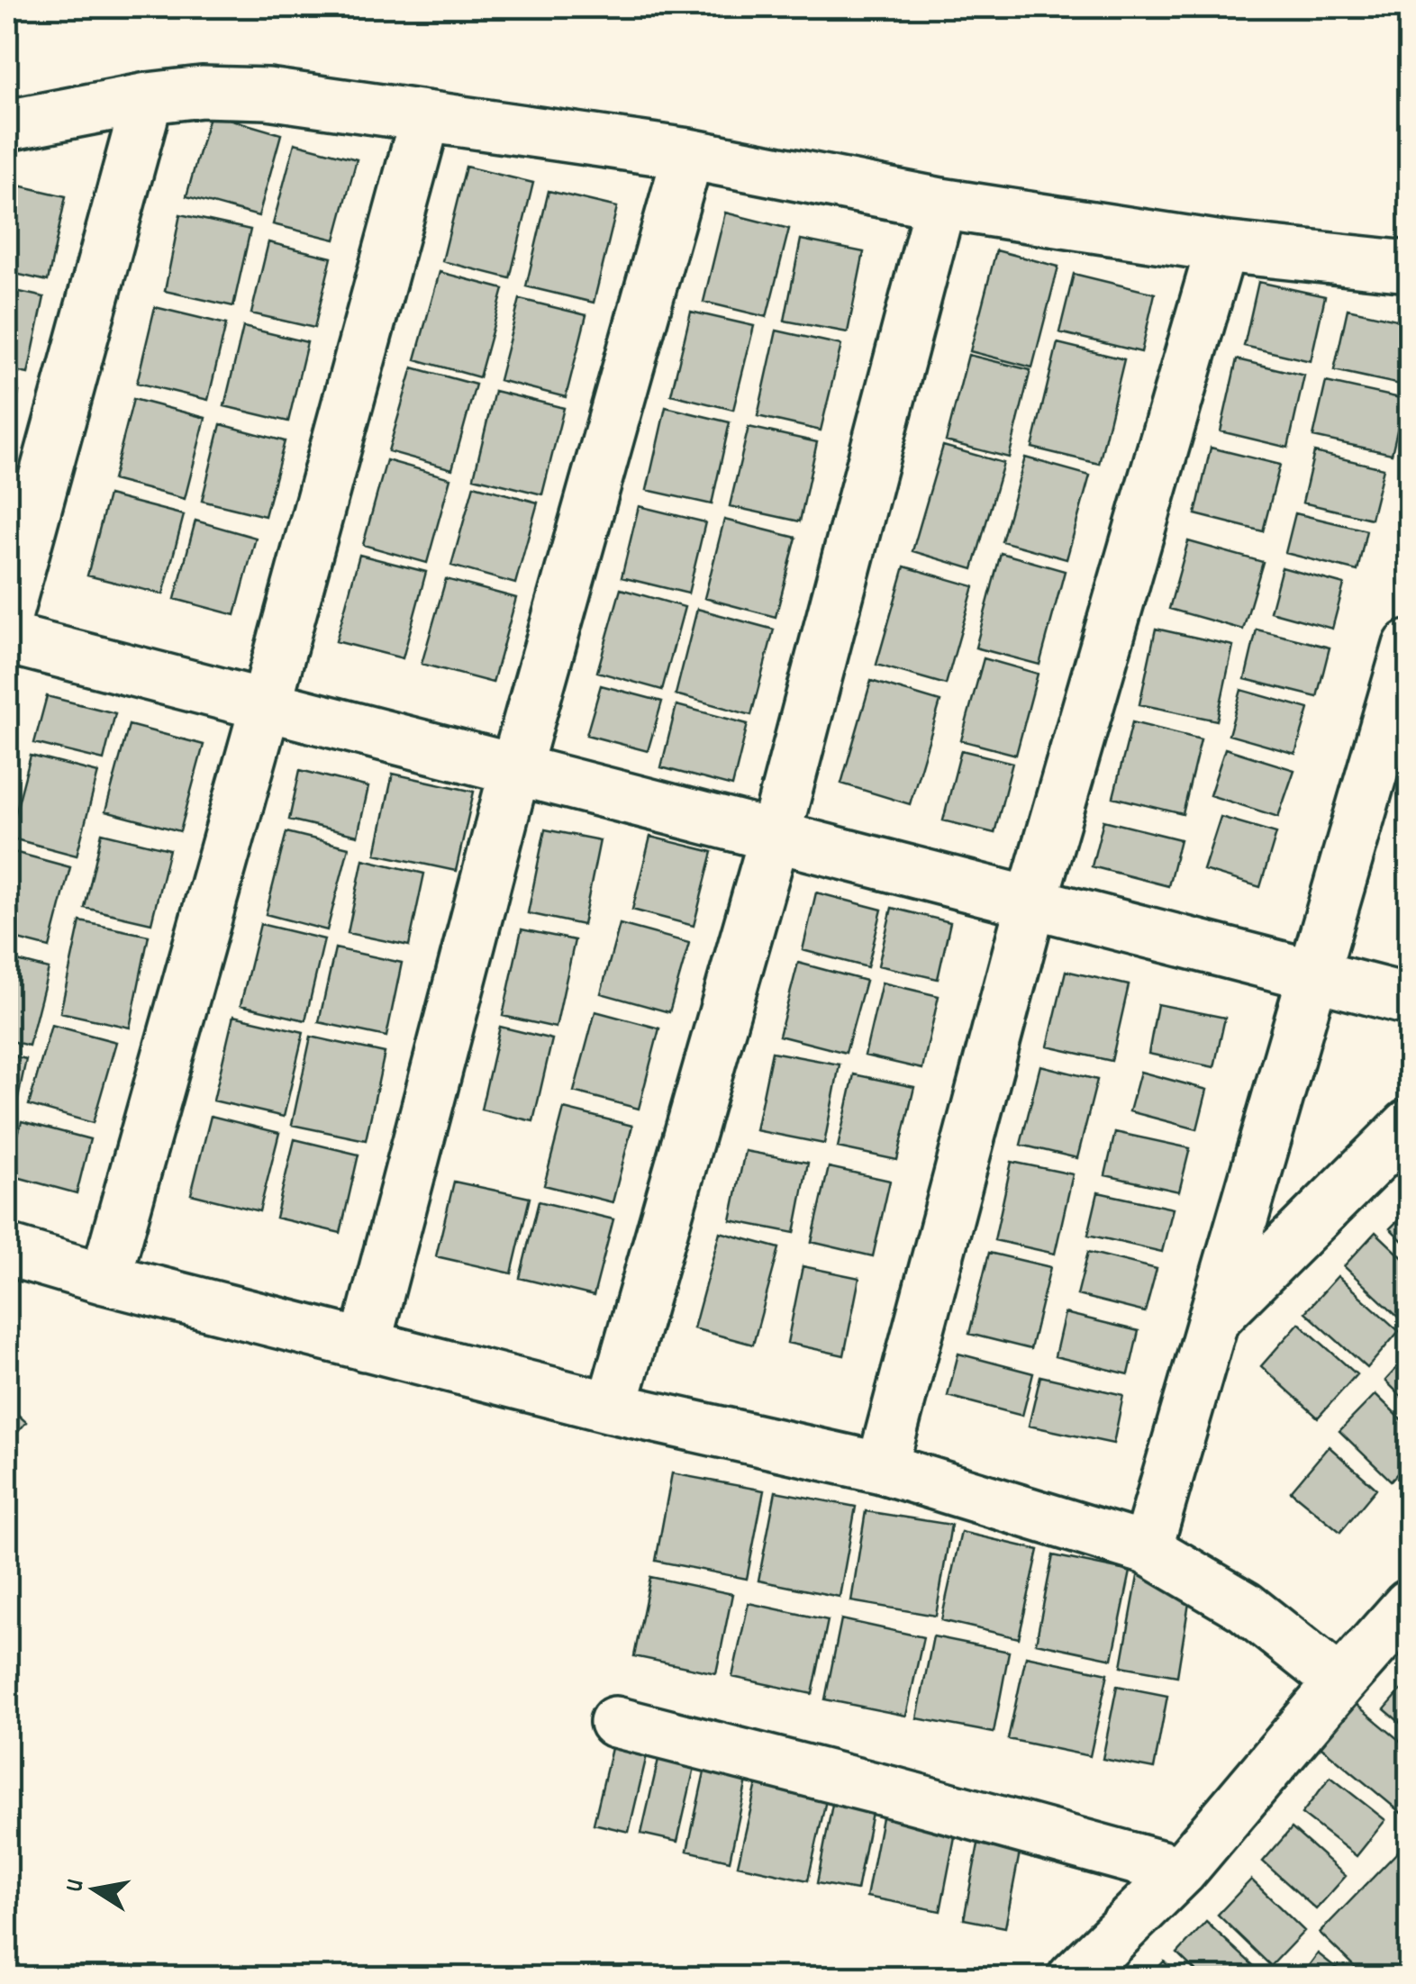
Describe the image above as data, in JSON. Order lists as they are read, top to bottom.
{
  "north": "left"
}
